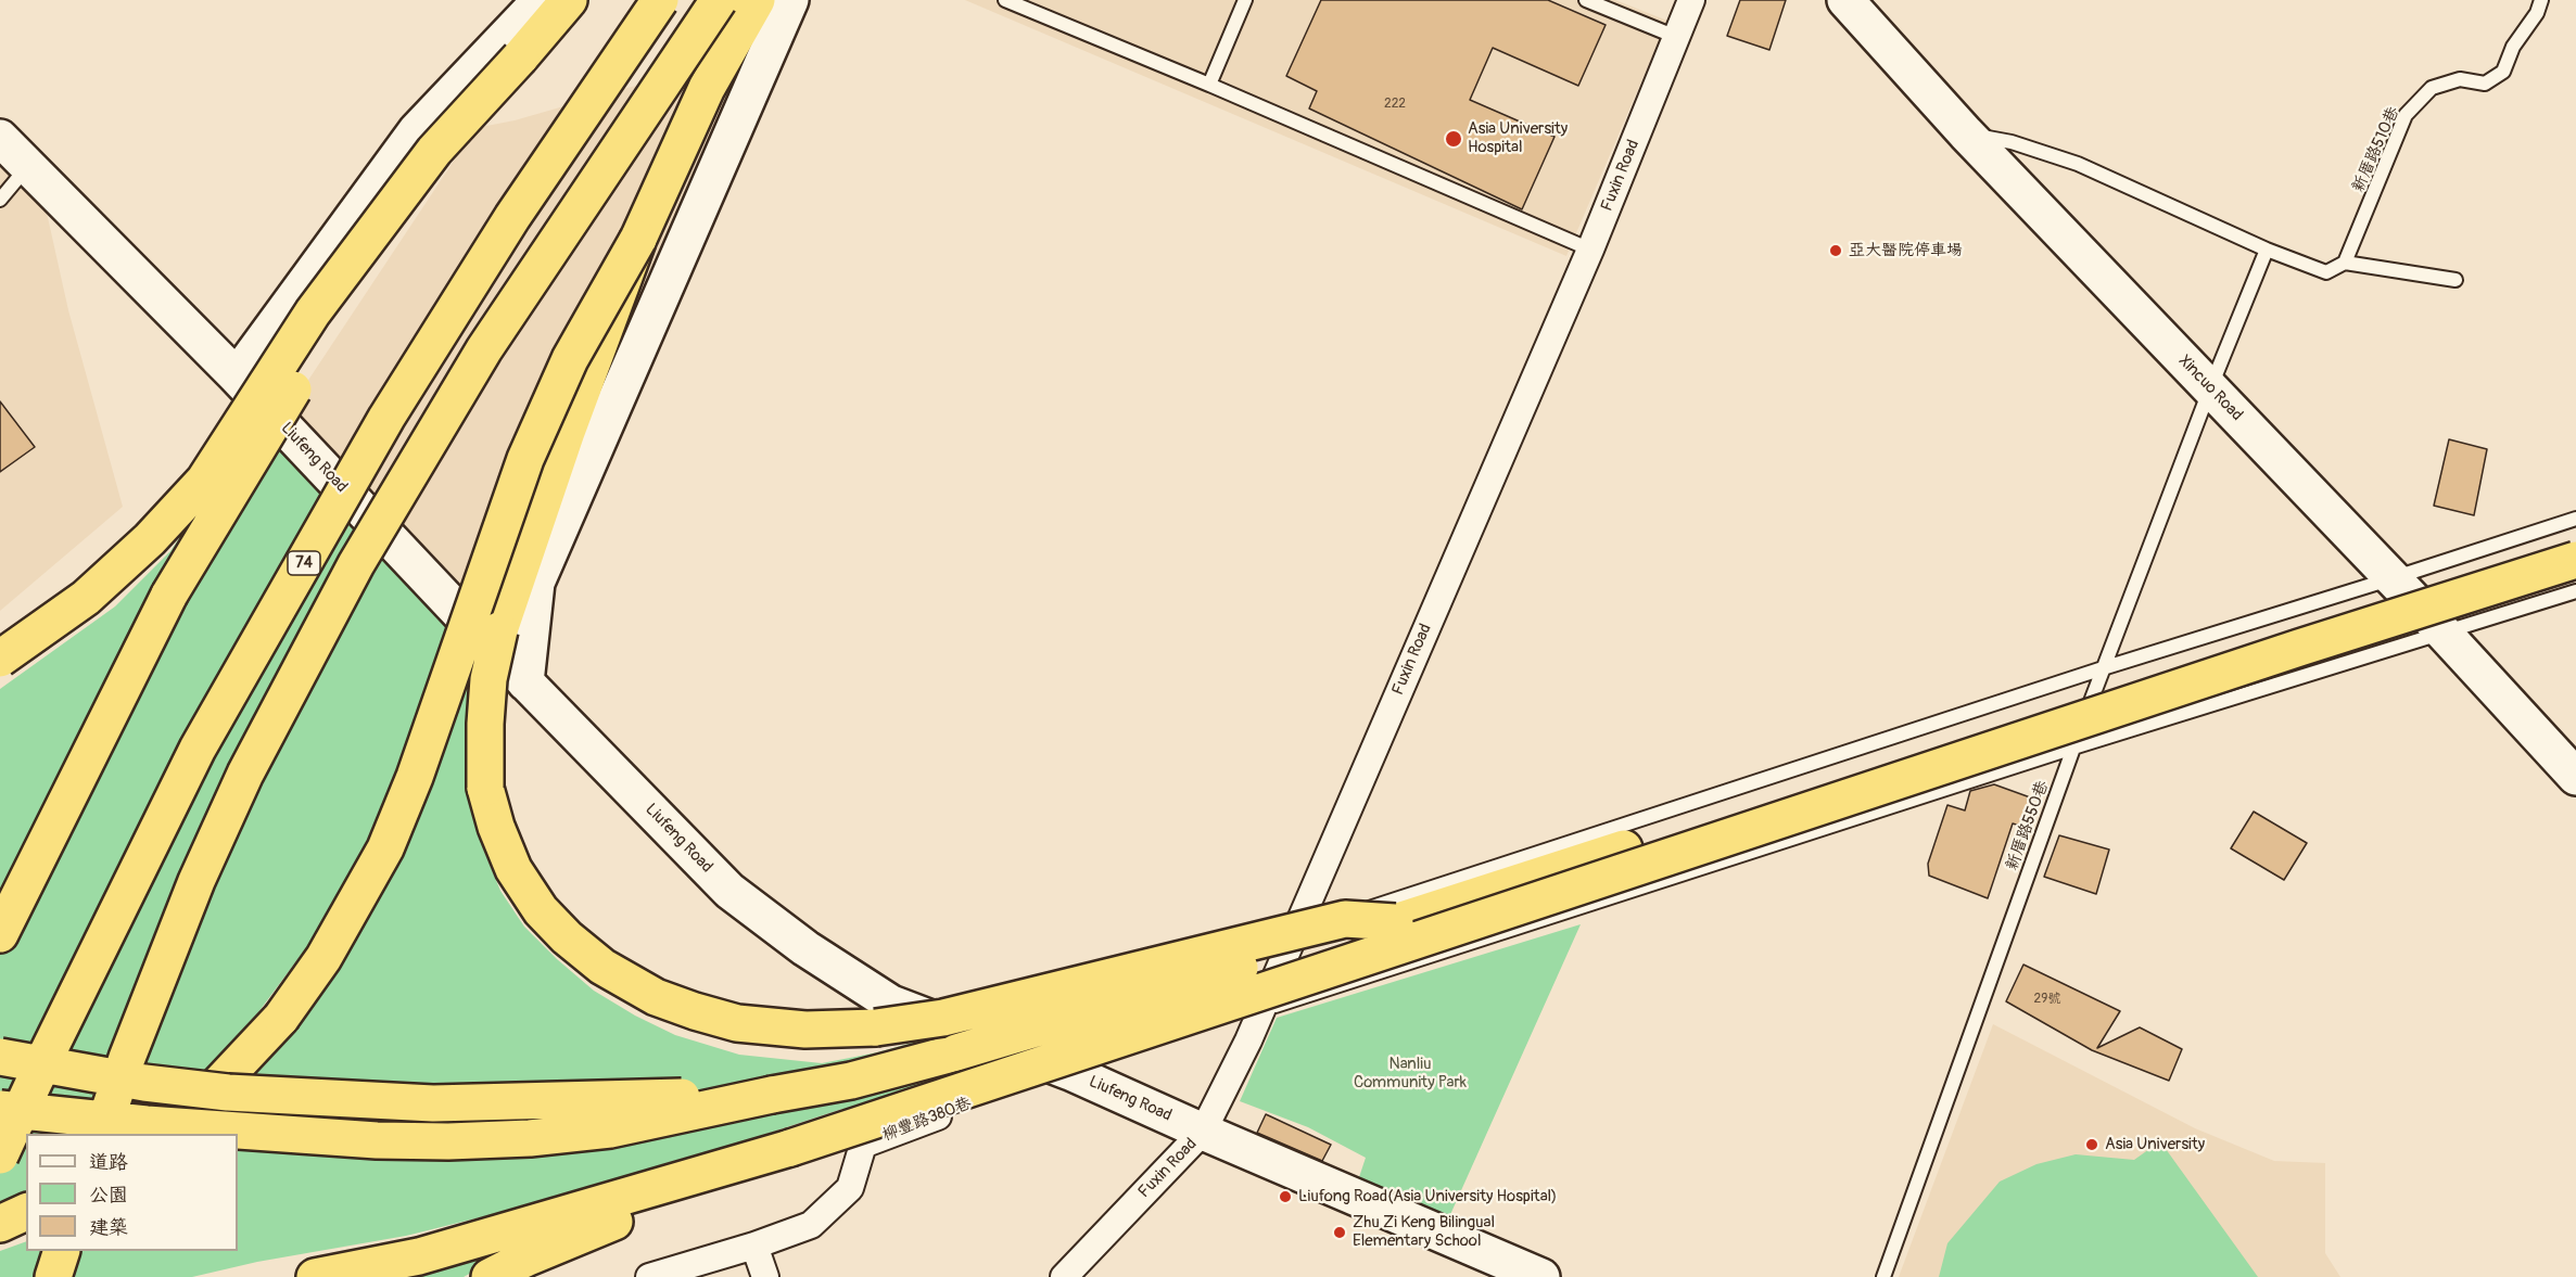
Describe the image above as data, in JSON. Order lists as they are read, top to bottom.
{
  "streets": {
    "highway": ["74"],
    "street": [
      "Fuxin Road",
      "Xincuo Road",
      "Liufeng Road",
      "柳豐路380巷"
    ],
    "lane": ["新厝路510巷", "新厝路550巷"]
  },
  "crossings": [
    ["Fuxin Road", "Liufeng Road"],
    ["Xincuo Road", "新厝路550巷"],
    ["Liufeng Road", "柳豐路380巷"]
  ],
  "parks": ["Nanliu Community Park"],
  "places": [
    "Asia University Hospital",
    "亞大醫院停車場",
    "Asia University",
    "Liufong Road(Asia University Hospital)",
    "Zhu Zi Keng Bilingual Elementary School"
  ],
  "house_numbers": ["222", "29號"],
  "legend": ["道路", "公園", "建築"]
}
